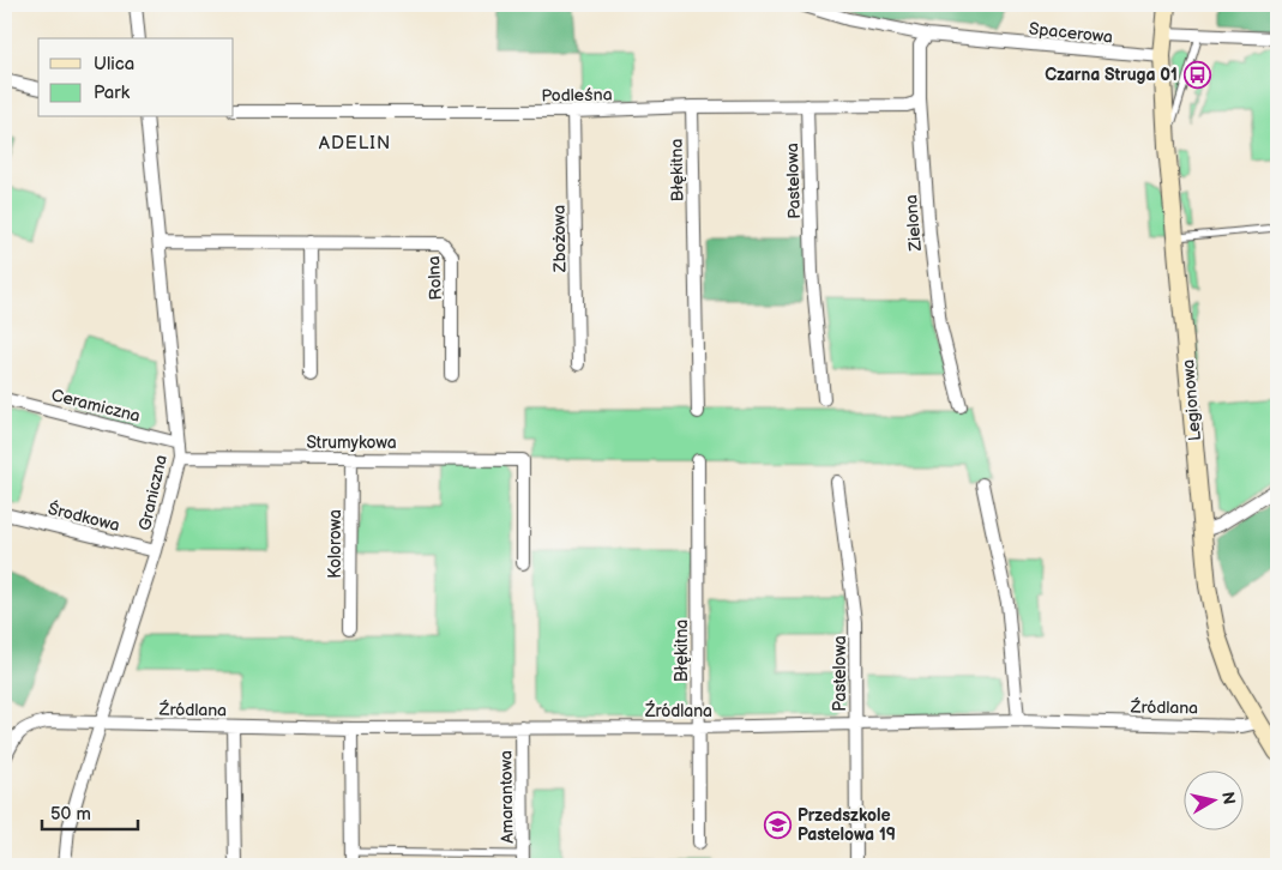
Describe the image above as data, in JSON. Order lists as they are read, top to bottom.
{
  "streets": {
    "main road": ["Legionowa"],
    "street": [
      "Spacerowa",
      "Podleśna",
      "Błękitna",
      "Pastelowa",
      "Zielona",
      "Zbożowa",
      "Rolna",
      "Ceramiczna",
      "Strumykowa",
      "Graniczna",
      "Środkowa",
      "Kolorowa",
      "Źródlana",
      "Amarantowa"
    ]
  },
  "crossings": [
    ["Spacerowa", "Zielona"],
    ["Spacerowa", "Legionowa"],
    ["Podleśna", "Błękitna"],
    ["Podleśna", "Pastelowa"],
    ["Podleśna", "Zielona"],
    ["Podleśna", "Zbożowa"],
    ["Błękitna", "Źródlana"],
    ["Pastelowa", "Źródlana"],
    ["Rolna", "Graniczna"],
    ["Legionowa", "Źródlana"],
    ["Ceramiczna", "Graniczna"],
    ["Strumykowa", "Graniczna"],
    ["Strumykowa", "Kolorowa"],
    ["Graniczna", "Środkowa"],
    ["Graniczna", "Źródlana"],
    ["Źródlana", "Amarantowa"]
  ],
  "districts": ["ADELIN"],
  "places": {
    "bus stop": ["Czarna Struga 01"],
    "school or university": ["Przedszkole Pastelowa 19"]
  },
  "legend": ["Ulica", "Park"],
  "scale_bar": "50 m",
  "north": "right"
}
